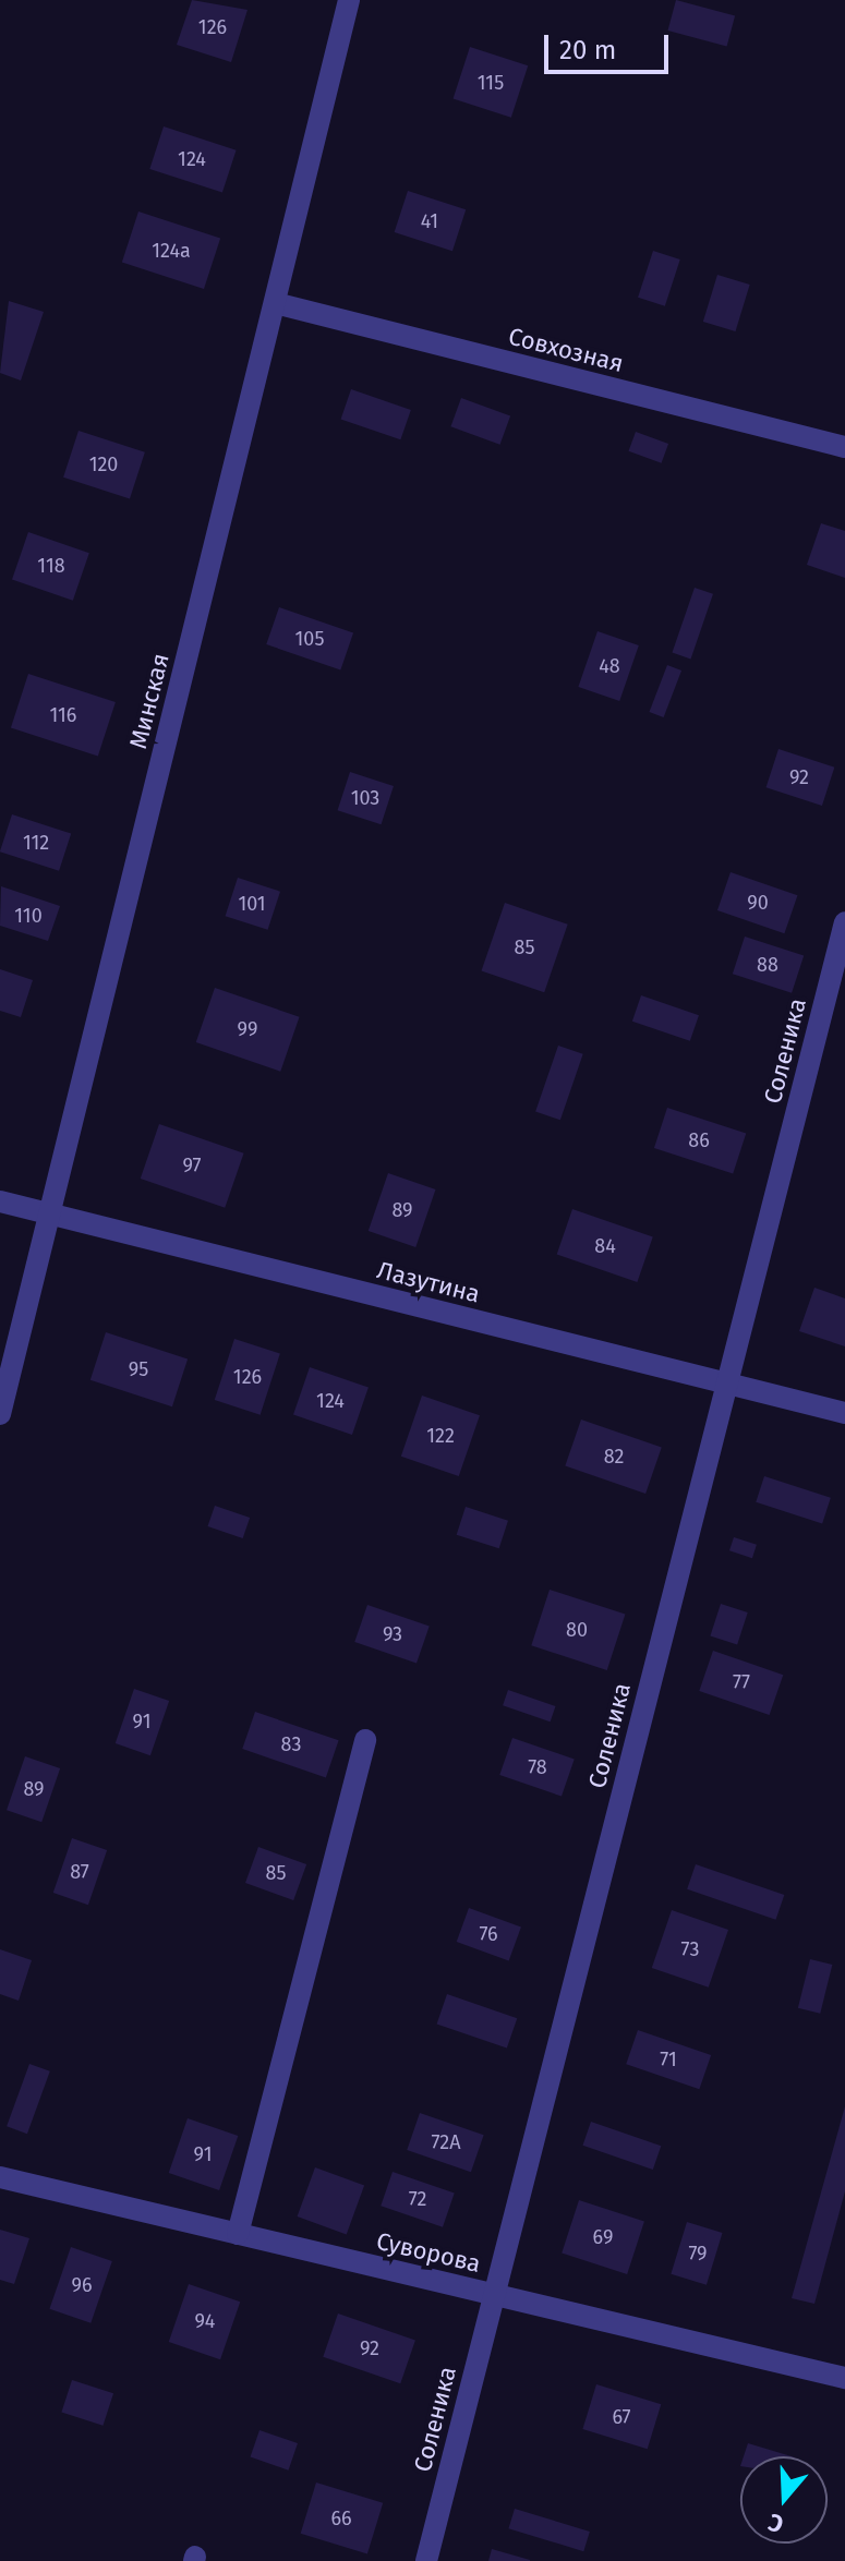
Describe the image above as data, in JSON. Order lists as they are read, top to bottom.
{
  "streets": {
    "street": [
      "Совхозная",
      "Минская",
      "Соленика",
      "Лазутина",
      "Суворова"
    ]
  },
  "crossings": [
    ["Совхозная", "Минская"],
    ["Минская", "Лазутина"],
    ["Соленика", "Лазутина"],
    ["Соленика", "Суворова"]
  ],
  "house_numbers": [
    "126",
    "115",
    "124",
    "41",
    "124а",
    "120",
    "118",
    "105",
    "48",
    "116",
    "92",
    "103",
    "112",
    "90",
    "101",
    "110",
    "85",
    "88",
    "99",
    "86",
    "97",
    "89",
    "84",
    "95",
    "126",
    "124",
    "122",
    "82",
    "80",
    "93",
    "77",
    "91",
    "83",
    "78",
    "89",
    "87",
    "85",
    "76",
    "73",
    "71",
    "72А",
    "91",
    "72",
    "69",
    "79",
    "96",
    "94",
    "92",
    "67",
    "66"
  ],
  "scale_bar": "20 m",
  "north": "bottom"
}
